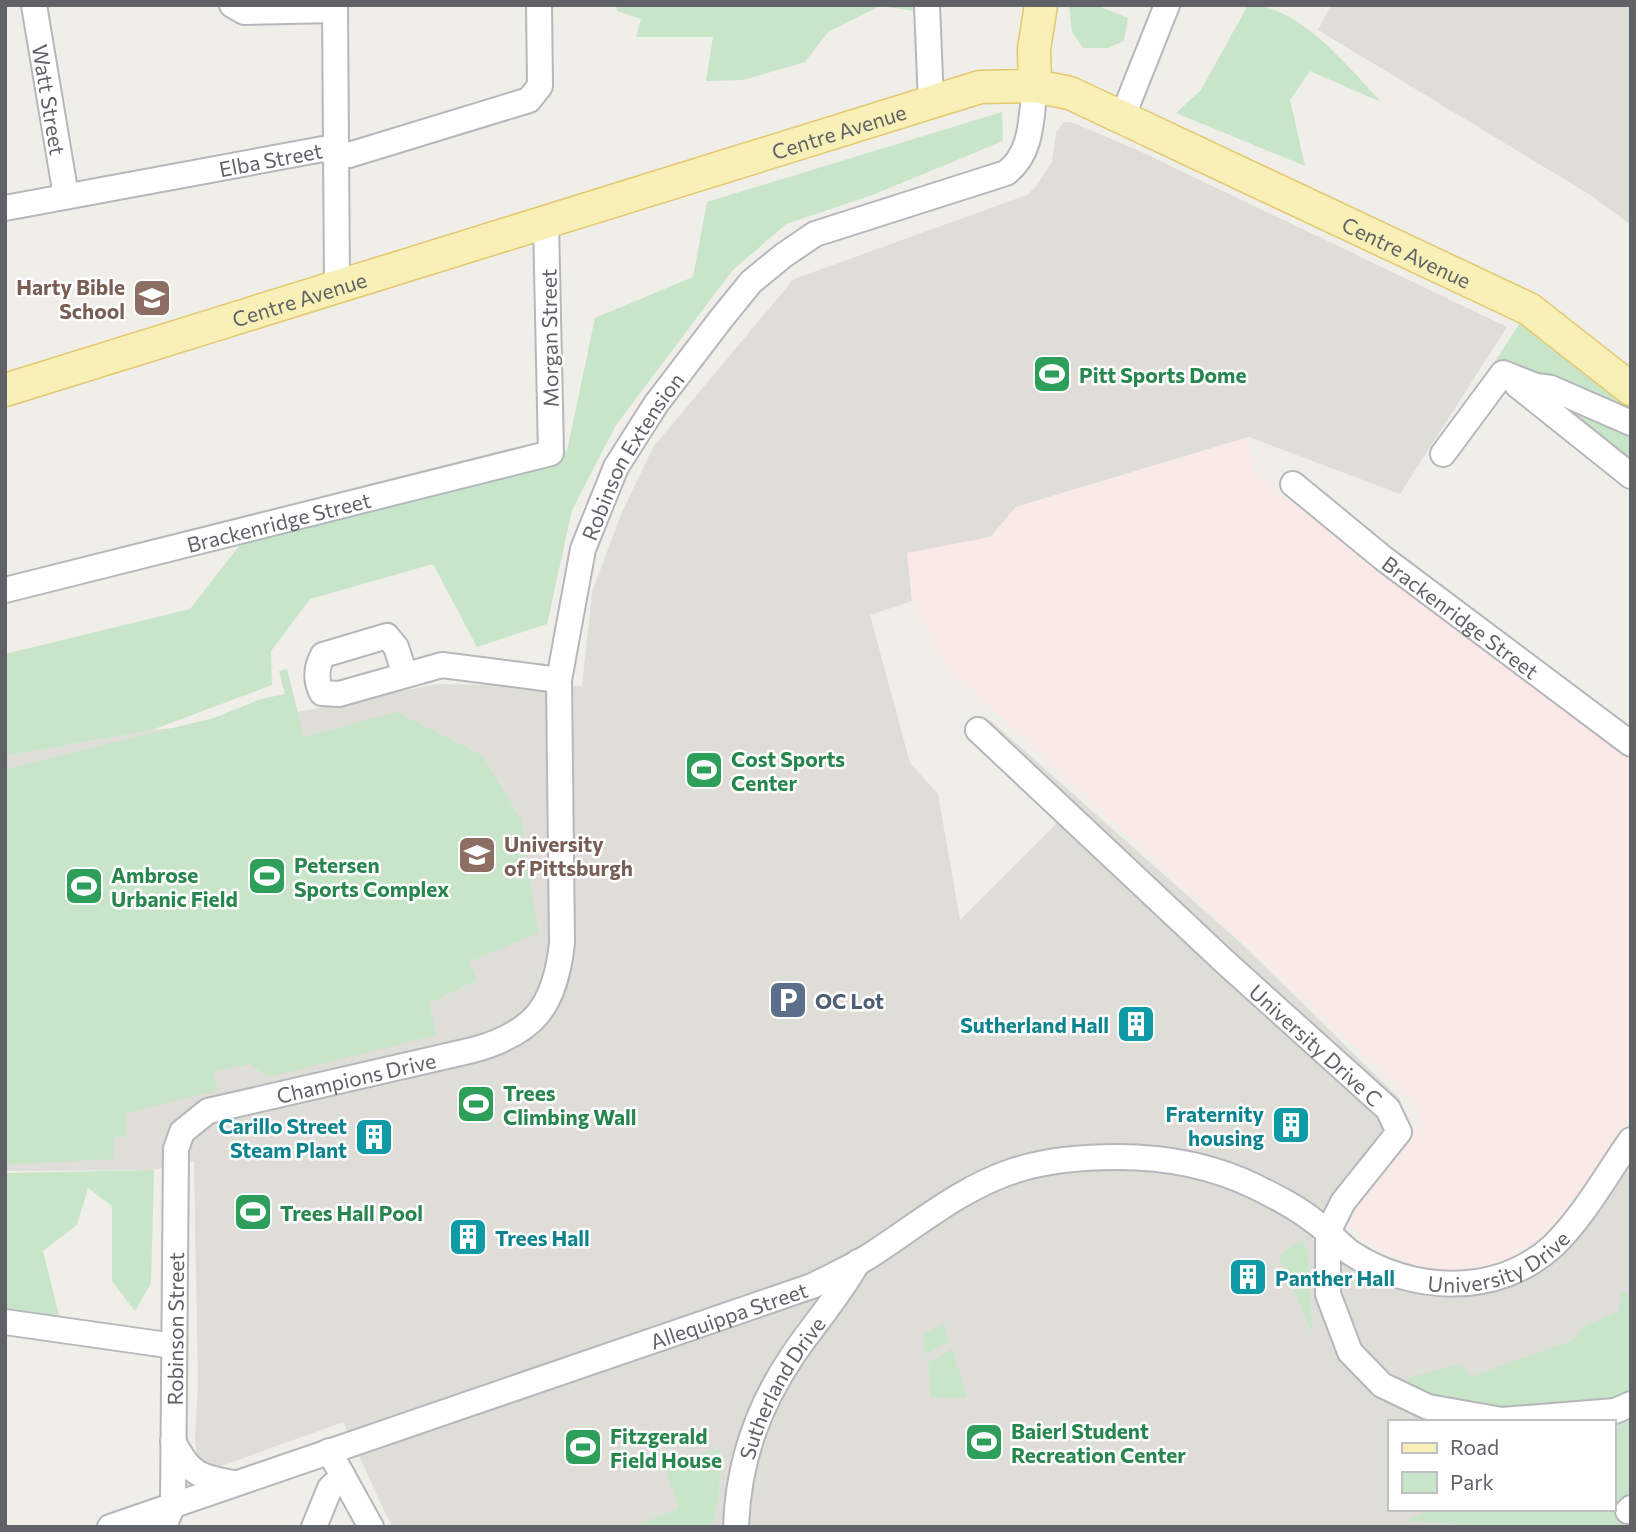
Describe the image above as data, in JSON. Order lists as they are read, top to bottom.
{
  "streets": {
    "main road": ["Centre Avenue"],
    "street": [
      "Watt Street",
      "Elba Street",
      "Morgan Street",
      "Robinson Extension",
      "Brackenridge Street",
      "University Drive C",
      "Champions Drive",
      "University Drive",
      "Allequippa Street",
      "Robinson Street",
      "Sutherland Drive"
    ]
  },
  "crossings": [
    ["Watt Street", "Elba Street"],
    ["Centre Avenue", "Morgan Street"],
    ["Centre Avenue", "Robinson Extension"],
    ["Morgan Street", "Brackenridge Street"],
    ["Robinson Extension", "Champions Drive"],
    ["University Drive C", "University Drive"],
    ["University Drive C", "Allequippa Street"],
    ["Champions Drive", "Robinson Street"],
    ["University Drive", "Allequippa Street"],
    ["Allequippa Street", "Robinson Street"],
    ["Allequippa Street", "Sutherland Drive"]
  ],
  "places": {
    "school or university": ["Harty Bible School", "University of Pittsburgh"],
    "sports": [
      "Pitt Sports Dome",
      "Cost Sports Center",
      "Petersen Sports Complex",
      "Ambrose Urbanic Field",
      "Trees Climbing Wall",
      "Trees Hall Pool",
      "Baierl Student Recreation Center",
      "Fitzgerald Field House"
    ],
    "parking": ["OC Lot"],
    "building": [
      "Sutherland Hall",
      "Fraternity housing",
      "Carillo Street Steam Plant",
      "Trees Hall",
      "Panther Hall"
    ]
  },
  "legend": ["Road", "Park"]
}
